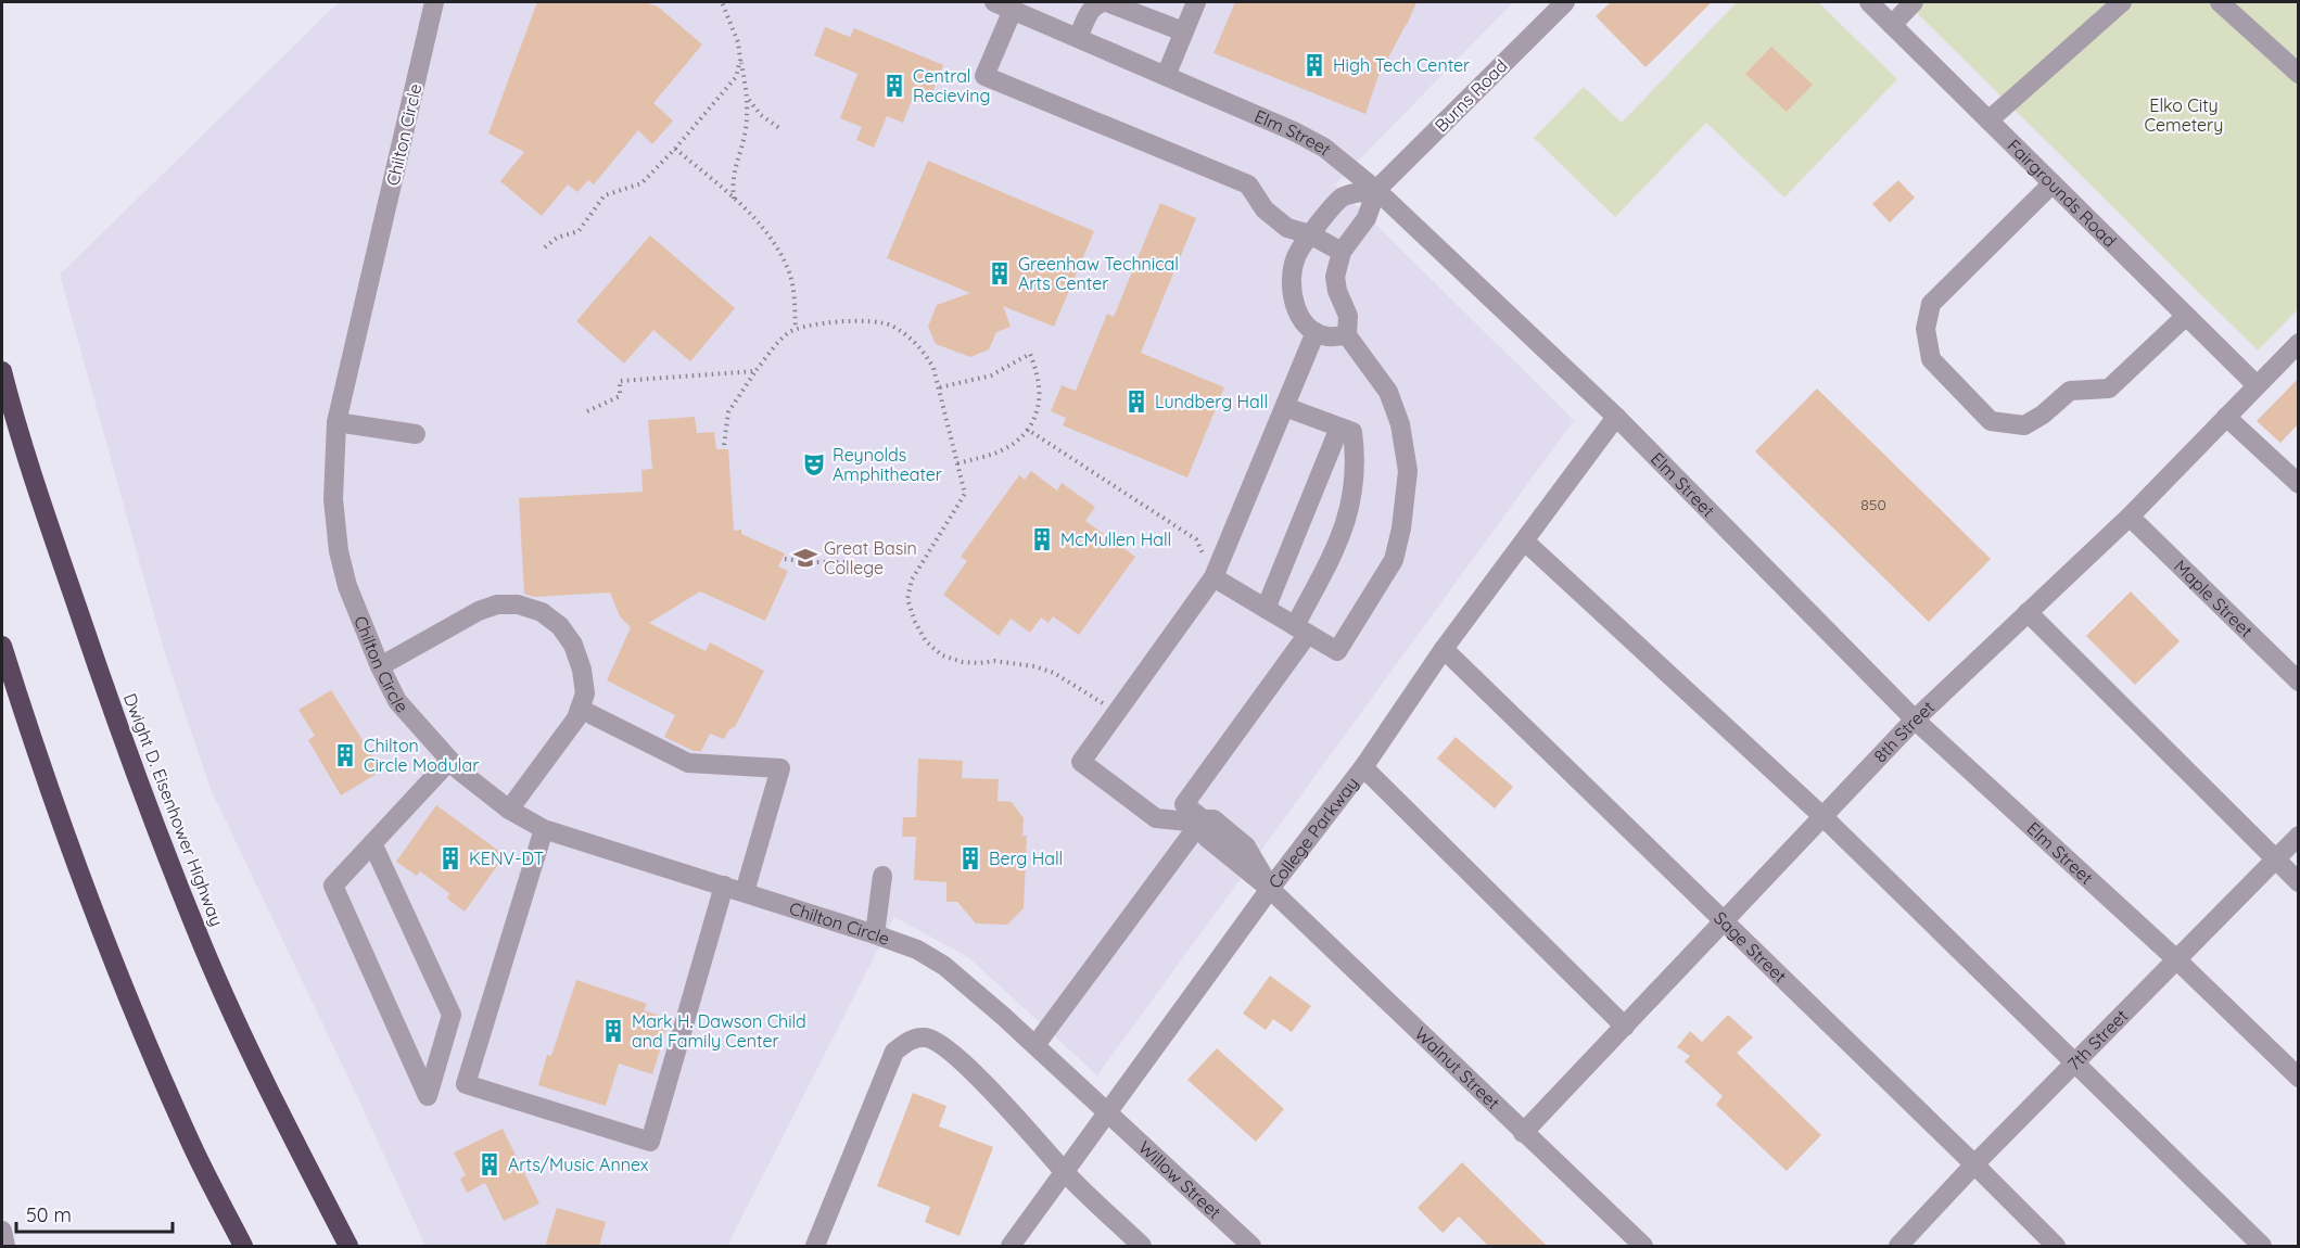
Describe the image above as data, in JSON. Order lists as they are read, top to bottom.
{
  "streets": {
    "highway": ["Dwight D. Eisenhower Highway"],
    "street": [
      "Burns Road",
      "Chilton Circle",
      "Elm Street",
      "Fairgrounds Road",
      "Maple Street",
      "8th Street",
      "College Parkway",
      "Sage Street",
      "7th Street",
      "Walnut Street",
      "Willow Street"
    ]
  },
  "crossings": [
    ["Burns Road", "Elm Street"],
    ["Chilton Circle", "College Parkway"],
    ["Chilton Circle", "Willow Street"],
    ["Elm Street", "8th Street"],
    ["Elm Street", "College Parkway"],
    ["Elm Street", "7th Street"],
    ["Fairgrounds Road", "8th Street"],
    ["Maple Street", "8th Street"],
    ["8th Street", "Sage Street"],
    ["8th Street", "Walnut Street"],
    ["College Parkway", "Sage Street"],
    ["College Parkway", "Walnut Street"],
    ["College Parkway", "Willow Street"],
    ["Sage Street", "7th Street"]
  ],
  "parks": ["Elko City Cemetery"],
  "places": {
    "building": [
      "High Tech Center",
      "Central Recieving",
      "Greenhaw Technical Arts Center",
      "Lundberg Hall",
      "McMullen Hall",
      "Chilton Circle Modular",
      "KENV-DT",
      "Berg Hall",
      "Mark H. Dawson Child and Family Center",
      "Arts/Music Annex"
    ],
    "theatre": ["Reynolds Amphitheater"],
    "school or university": ["Great Basin College"]
  },
  "house_numbers": ["850"],
  "scale_bar": "50 m"
}
